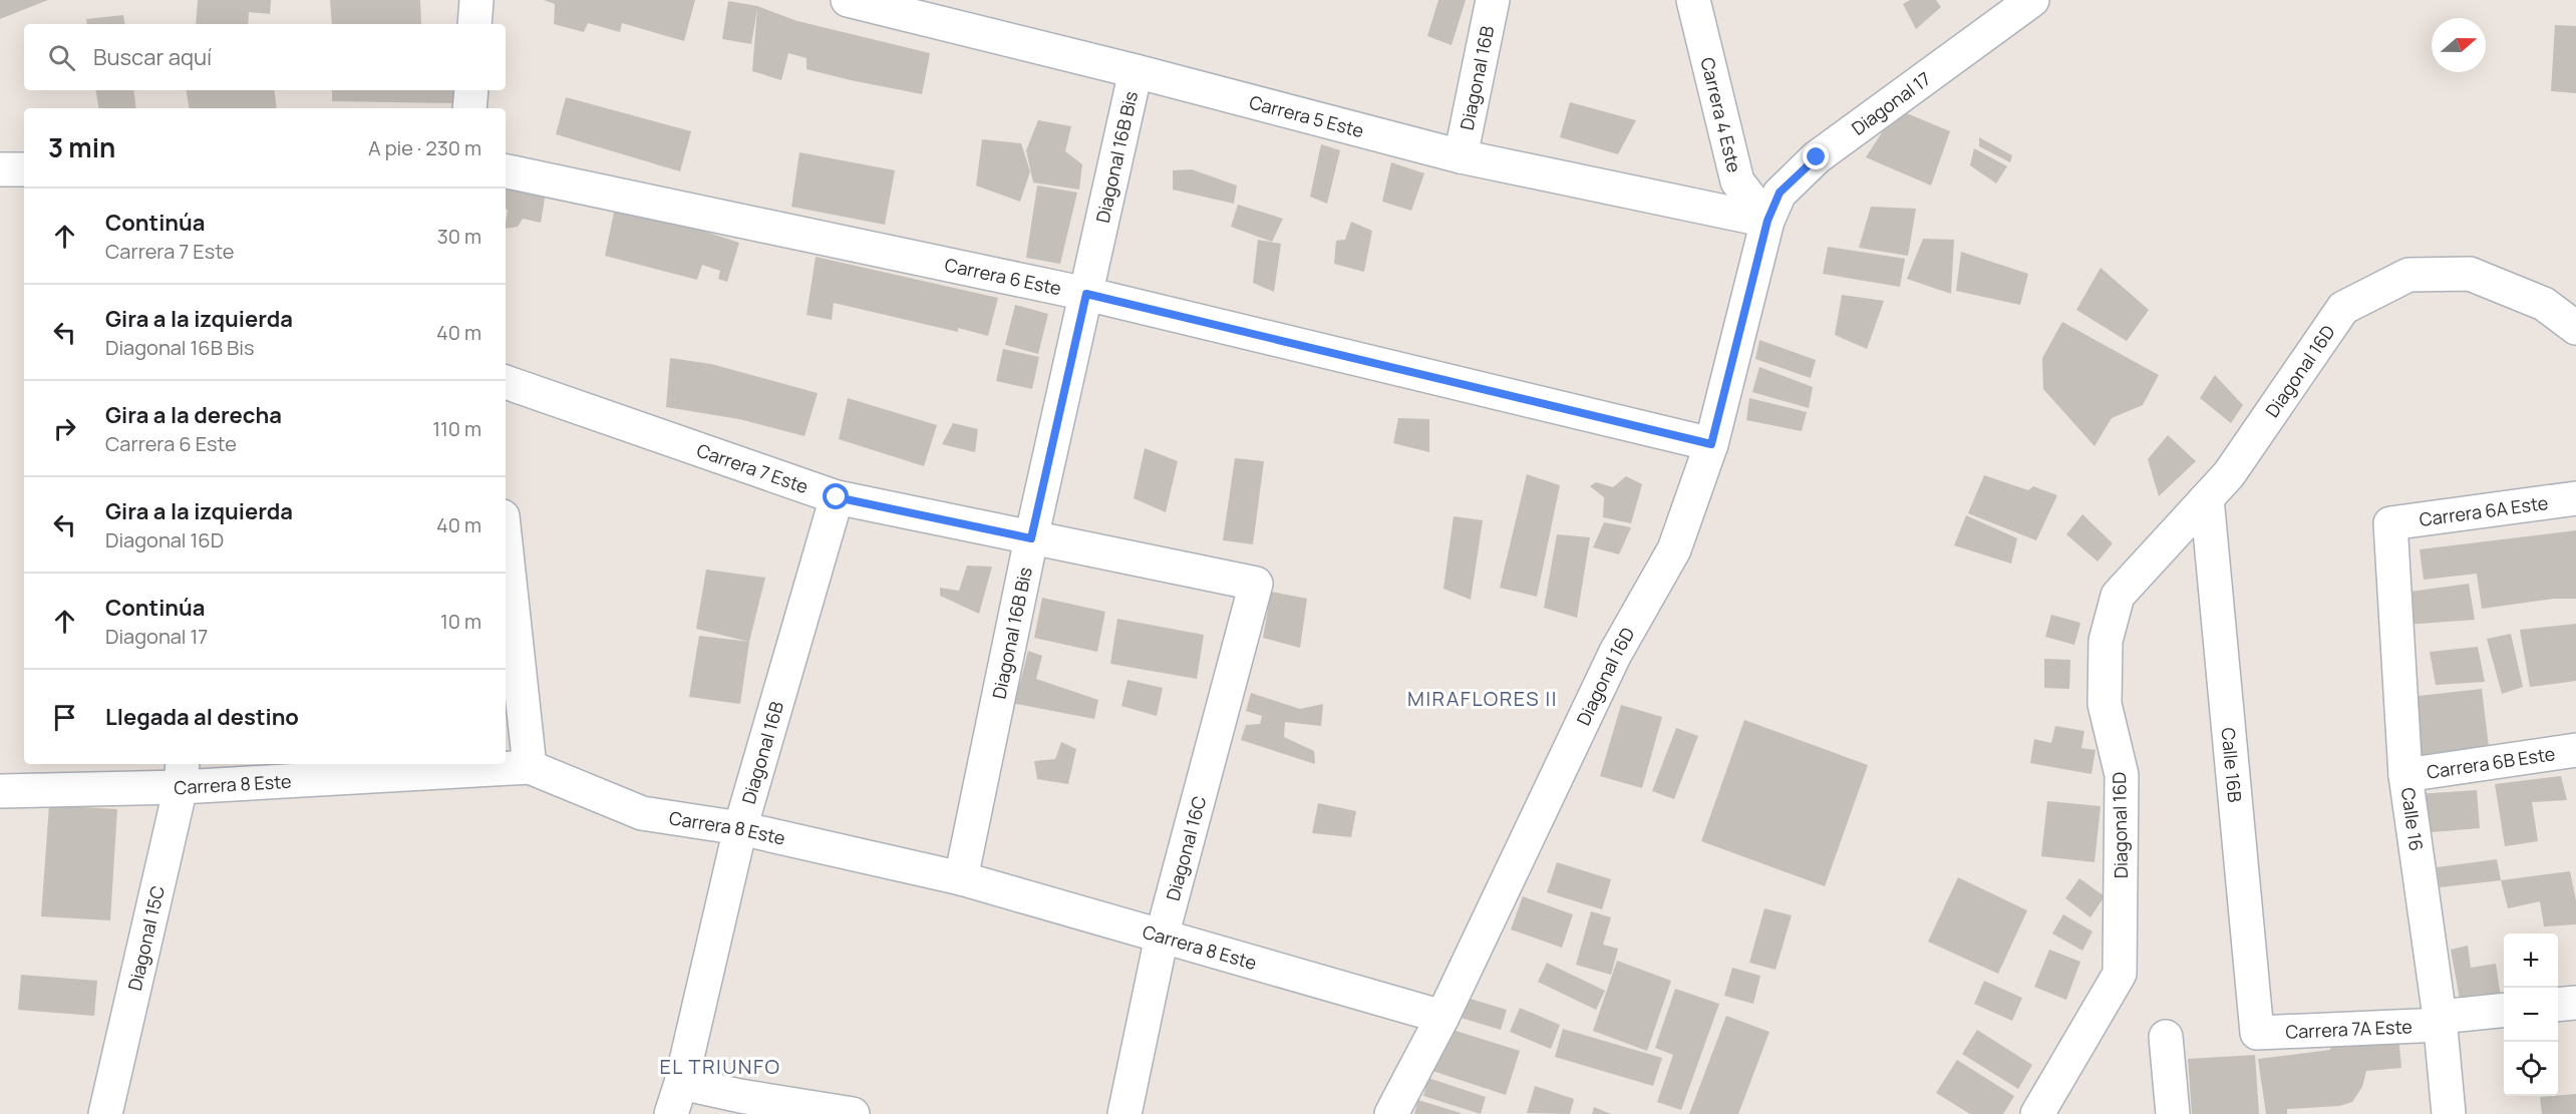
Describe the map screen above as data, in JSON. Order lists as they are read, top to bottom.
{
  "streets": {
    "street": [
      "Diagonal 16B",
      "Diagonal 17",
      "Carrera 4 Este",
      "Carrera 5 Este",
      "Diagonal 16B Bis",
      "Carrera 6 Este",
      "Diagonal 16D",
      "Carrera 7 Este",
      "Carrera 6A Este",
      "Carrera 6B Este",
      "Calle 16B",
      "Carrera 8 Este",
      "Calle 16",
      "Diagonal 16C",
      "Diagonal 15C",
      "Carrera 7A Este"
    ]
  },
  "crossings": [
    ["Diagonal 16B", "Carrera 5 Este"],
    ["Diagonal 16B", "Carrera 7 Este"],
    ["Diagonal 16B", "Carrera 8 Este"],
    ["Diagonal 17", "Carrera 4 Este"],
    ["Diagonal 17", "Carrera 5 Este"],
    ["Diagonal 17", "Diagonal 16D"],
    ["Carrera 4 Este", "Carrera 5 Este"],
    ["Carrera 4 Este", "Diagonal 16D"],
    ["Carrera 5 Este", "Diagonal 16B Bis"],
    ["Carrera 5 Este", "Diagonal 16D"],
    ["Diagonal 16B Bis", "Carrera 6 Este"],
    ["Diagonal 16B Bis", "Carrera 7 Este"],
    ["Diagonal 16B Bis", "Carrera 8 Este"],
    ["Carrera 6 Este", "Diagonal 16D"],
    ["Diagonal 16D", "Calle 16B"],
    ["Diagonal 16D", "Carrera 8 Este"],
    ["Carrera 7 Este", "Diagonal 16C"],
    ["Carrera 6A Este", "Calle 16"],
    ["Carrera 6B Este", "Calle 16"],
    ["Calle 16B", "Carrera 7A Este"],
    ["Carrera 8 Este", "Diagonal 16C"],
    ["Carrera 8 Este", "Diagonal 15C"],
    ["Calle 16", "Carrera 7A Este"]
  ],
  "districts": ["MIRAFLORES II", "EL TRIUNFO"],
  "north": "right",
  "page": {
    "search": "Buscar aquí",
    "heading": ["3 min", "A pie · 230 m"],
    "list": [
      ["Continúa", "Carrera 7 Este", "30 m"],
      ["Gira a la izquierda", "Diagonal 16B Bis", "40 m"],
      ["Gira a la derecha", "Carrera 6 Este", "110 m"],
      ["Gira a la izquierda", "Diagonal 16D", "40 m"],
      ["Continúa", "Diagonal 17", "10 m"],
      "Llegada al destino"
    ],
    "map_buttons": ["+", "−"]
  }
}
